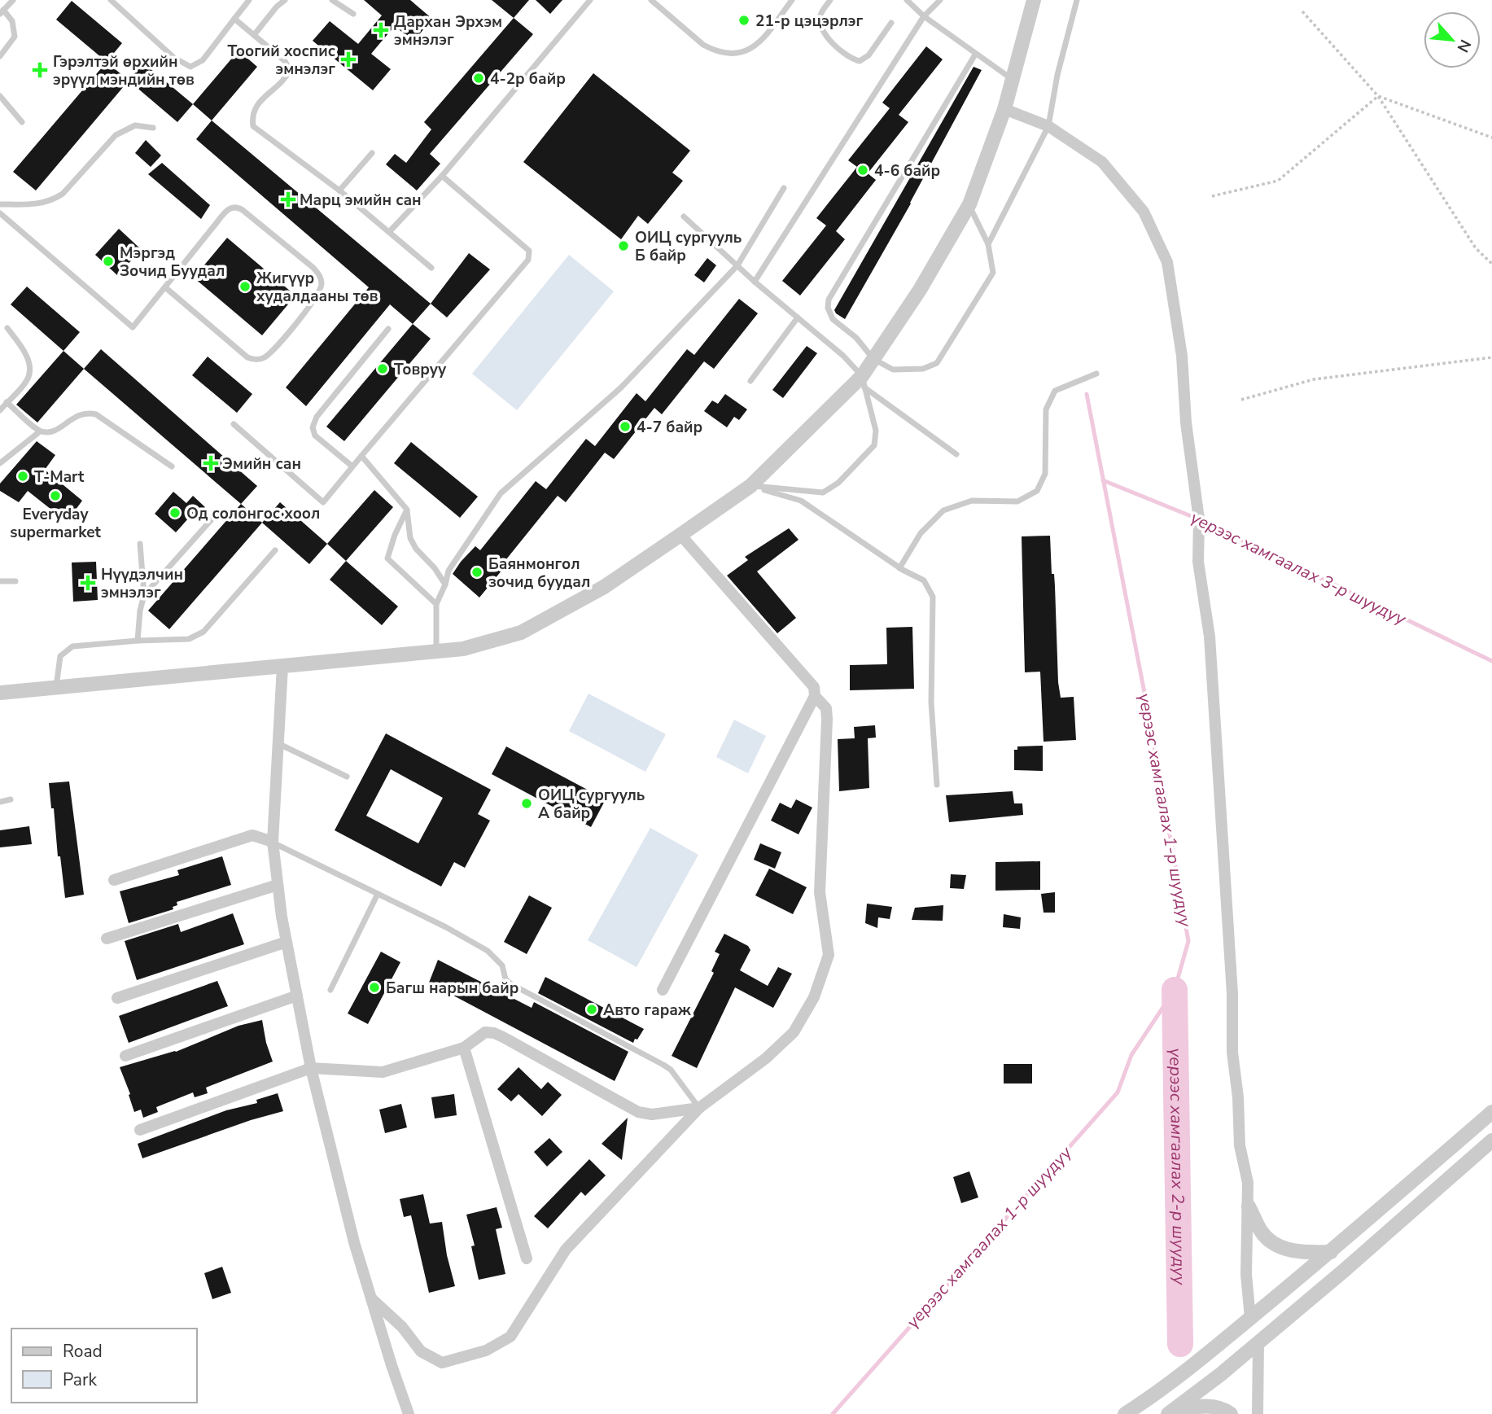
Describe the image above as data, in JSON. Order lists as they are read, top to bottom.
{
  "water": ["үерээс хамгаалах 3-р шуудуу", "үерээс хамгаалах 1-р шуудуу", "үерээс хамгаалах 2-р шуудуу"],
  "places": {
    "other": [
      "21-р цэцэрлэг",
      "4-2р байр",
      "4-6 байр",
      "ОИЦ сургууль Б байр",
      "Мэргэд Зочид Буудал",
      "Жигүүр худалдааны төв",
      "Товруу",
      "4-7 байр",
      "T-Mart",
      "Everyday supermarket",
      "Од солонгос хоол",
      "Баянмонгол зочид буудал",
      "ОИЦ сургууль А байр",
      "Багш нарын байр",
      "Авто гараж"
    ],
    "health": [
      "Дархан Эрхэм эмнэлэг",
      "Тоогий хоспис эмнэлэг",
      "Гэрэлтэй өрхийн эрүүл мэндийн төв",
      "Марц эмийн сан",
      "Эмийн сан",
      "Нүүдэлчин эмнэлэг"
    ]
  },
  "legend": ["Road", "Park"],
  "north": "bottom right"
}
